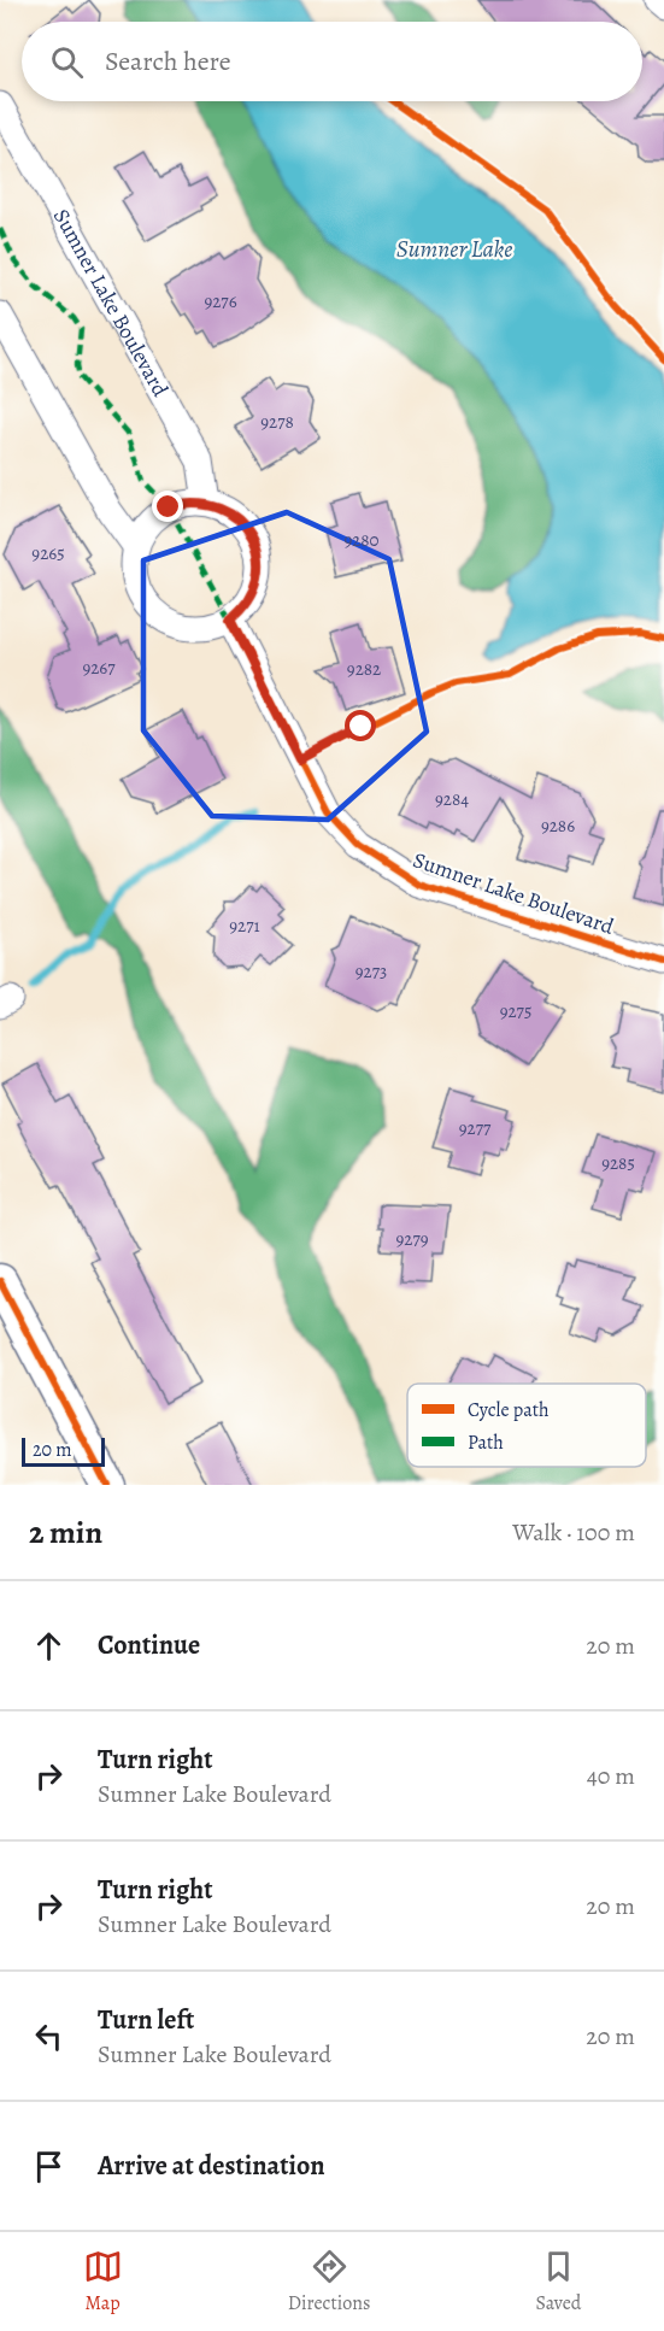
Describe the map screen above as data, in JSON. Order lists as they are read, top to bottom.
{
  "streets": {
    "street": ["Sumner Lake Boulevard"]
  },
  "water": ["Sumner Lake"],
  "house_numbers": [
    "9276",
    "9278",
    "9280",
    "9265",
    "9267",
    "9282",
    "9284",
    "9286",
    "9271",
    "9273",
    "9275",
    "9277",
    "9285",
    "9279"
  ],
  "legend": ["Cycle path", "Path"],
  "scale_bar": "20 m",
  "page": {
    "search": "Search here",
    "scale": "20 m",
    "heading": ["2 min", "Walk · 100 m"],
    "list": [
      ["Continue", "20 m"],
      ["Turn right", "Sumner Lake Boulevard", "40 m"],
      ["Turn right", "Sumner Lake Boulevard", "20 m"],
      ["Turn left", "Sumner Lake Boulevard", "20 m"],
      "Arrive at destination"
    ],
    "nav": ["Map", "Directions", "Saved"]
  }
}
